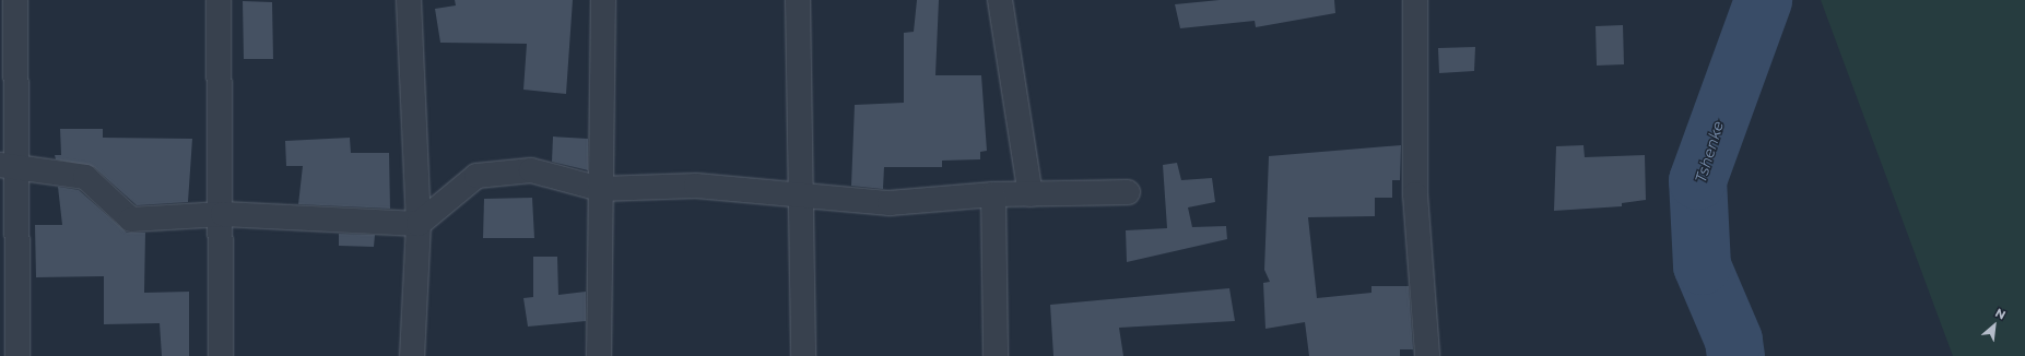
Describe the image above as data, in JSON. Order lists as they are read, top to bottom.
{
  "water": ["Tshenke"],
  "north": "top right"
}
